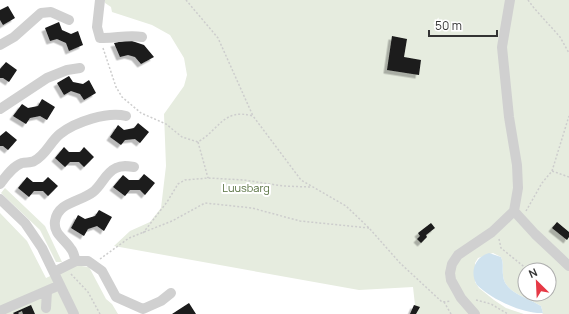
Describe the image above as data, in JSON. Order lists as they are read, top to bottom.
{
  "parks": ["Luusbarg"],
  "scale_bar": "50 m",
  "north": "top left"
}
